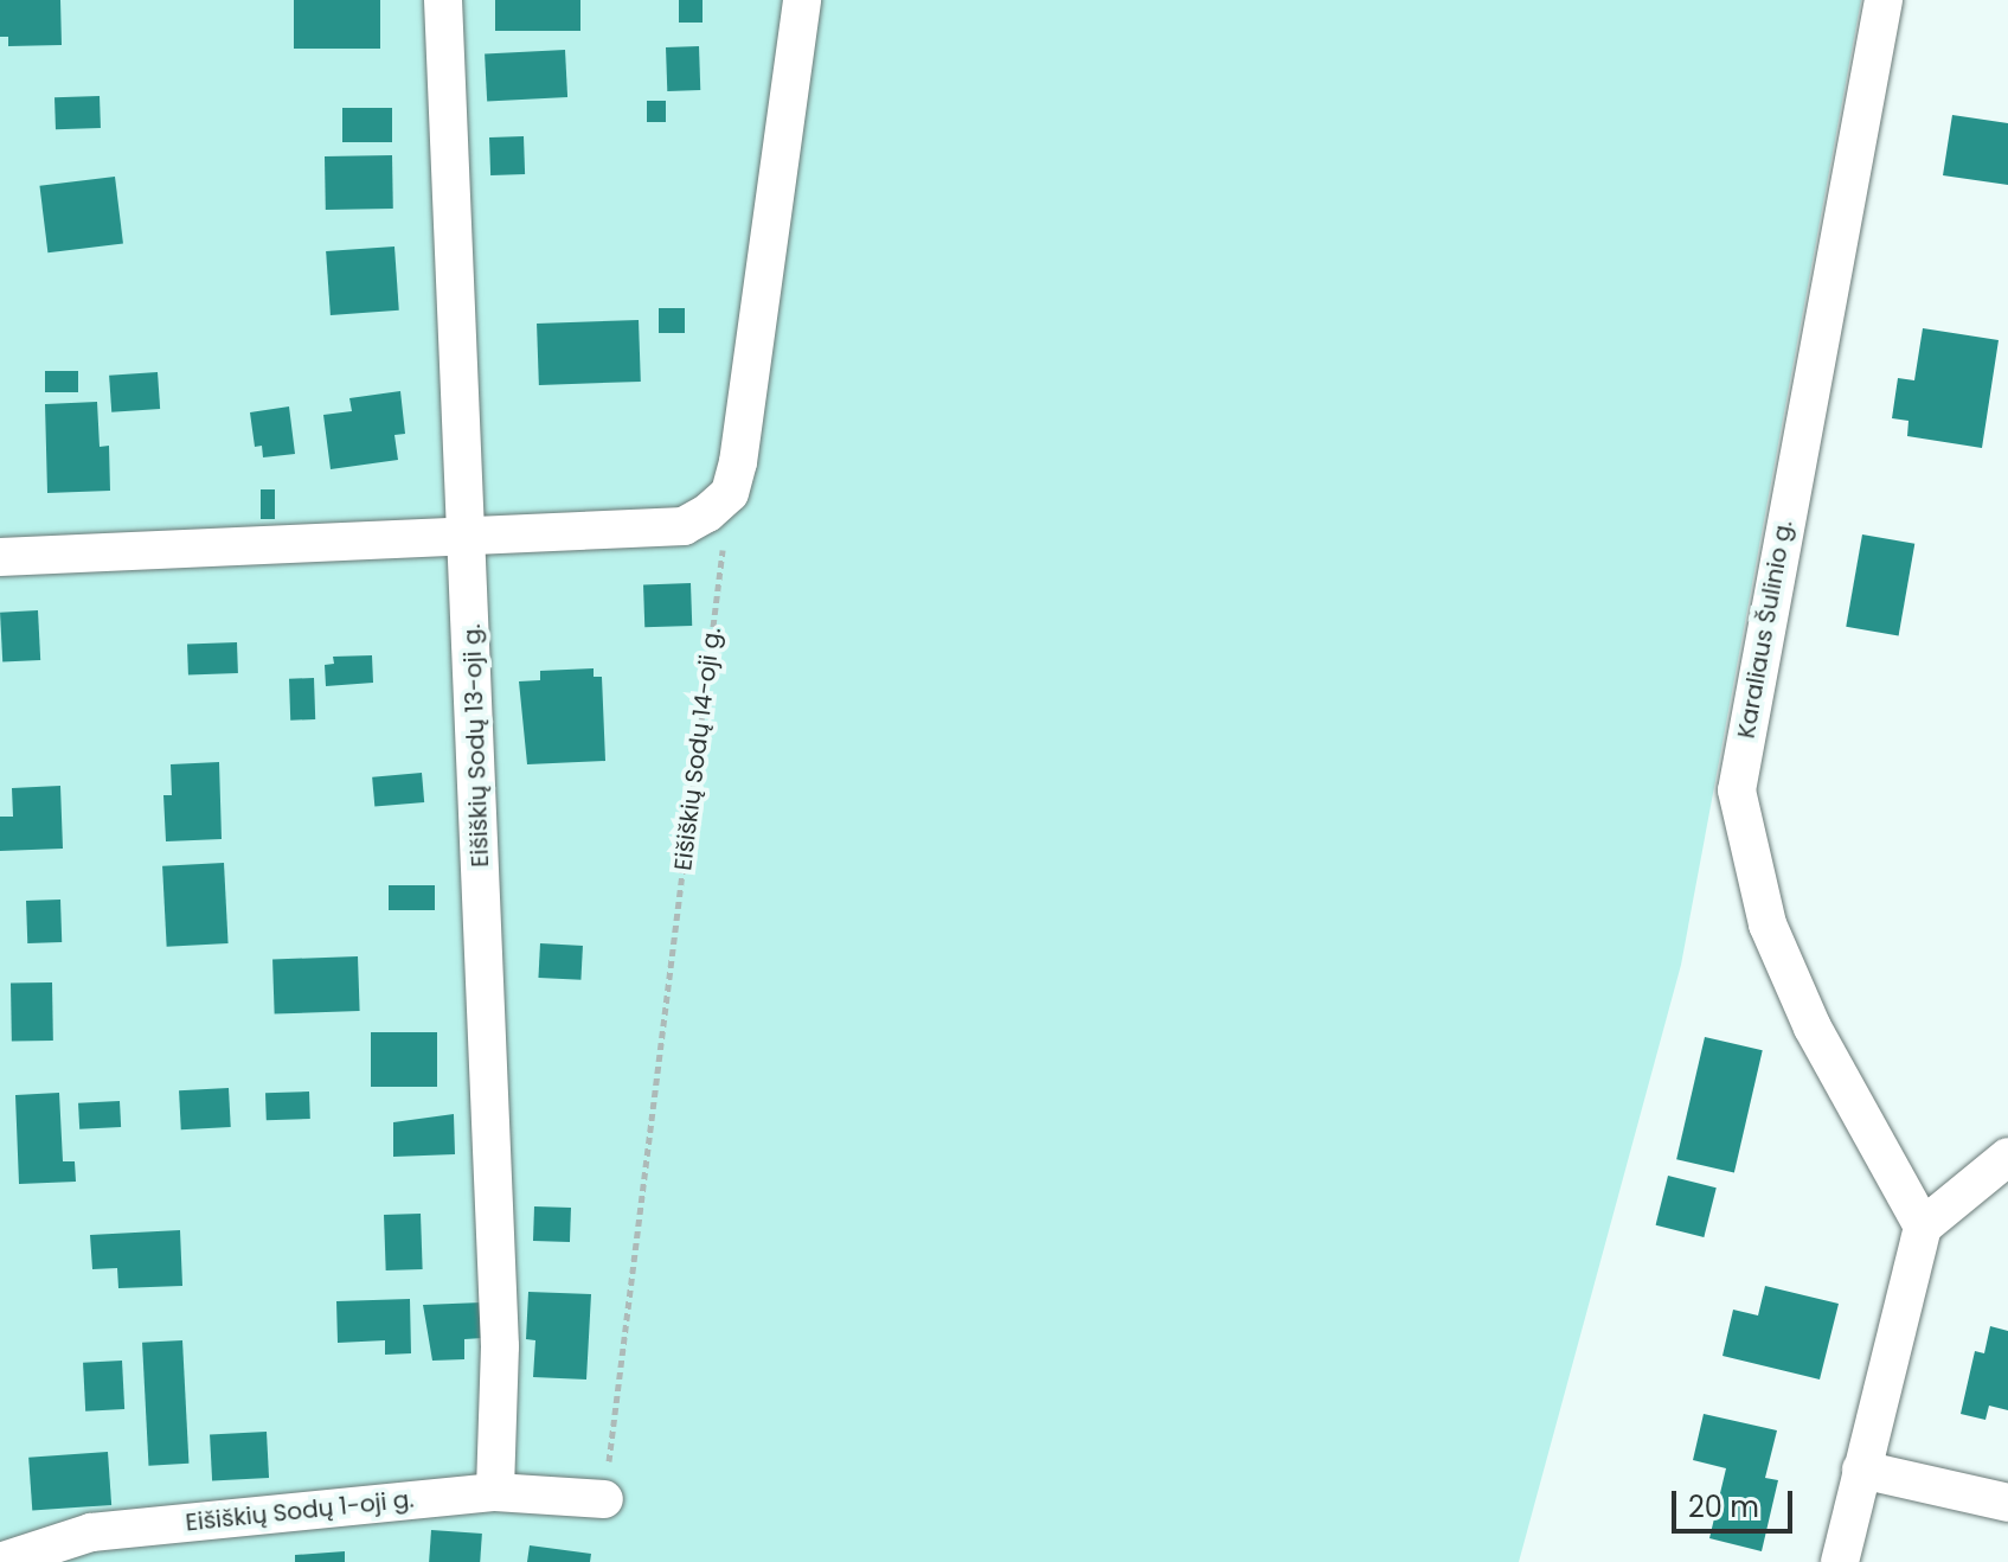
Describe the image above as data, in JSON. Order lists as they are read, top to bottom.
{
  "streets": {
    "street": ["Karaliaus Šulinio g.", "Eišiškių Sodų 13-oji g.", "Eišiškių Sodų 1-oji g."],
    "path": ["Eišiškių Sodų 14-oji g."]
  },
  "crossings": [
    ["Eišiškių Sodų 13-oji g.", "Eišiškių Sodų 1-oji g."],
    ["Eišiškių Sodų 14-oji g.", "Eišiškių Sodų 1-oji g."]
  ],
  "scale_bar": "20 m"
}
